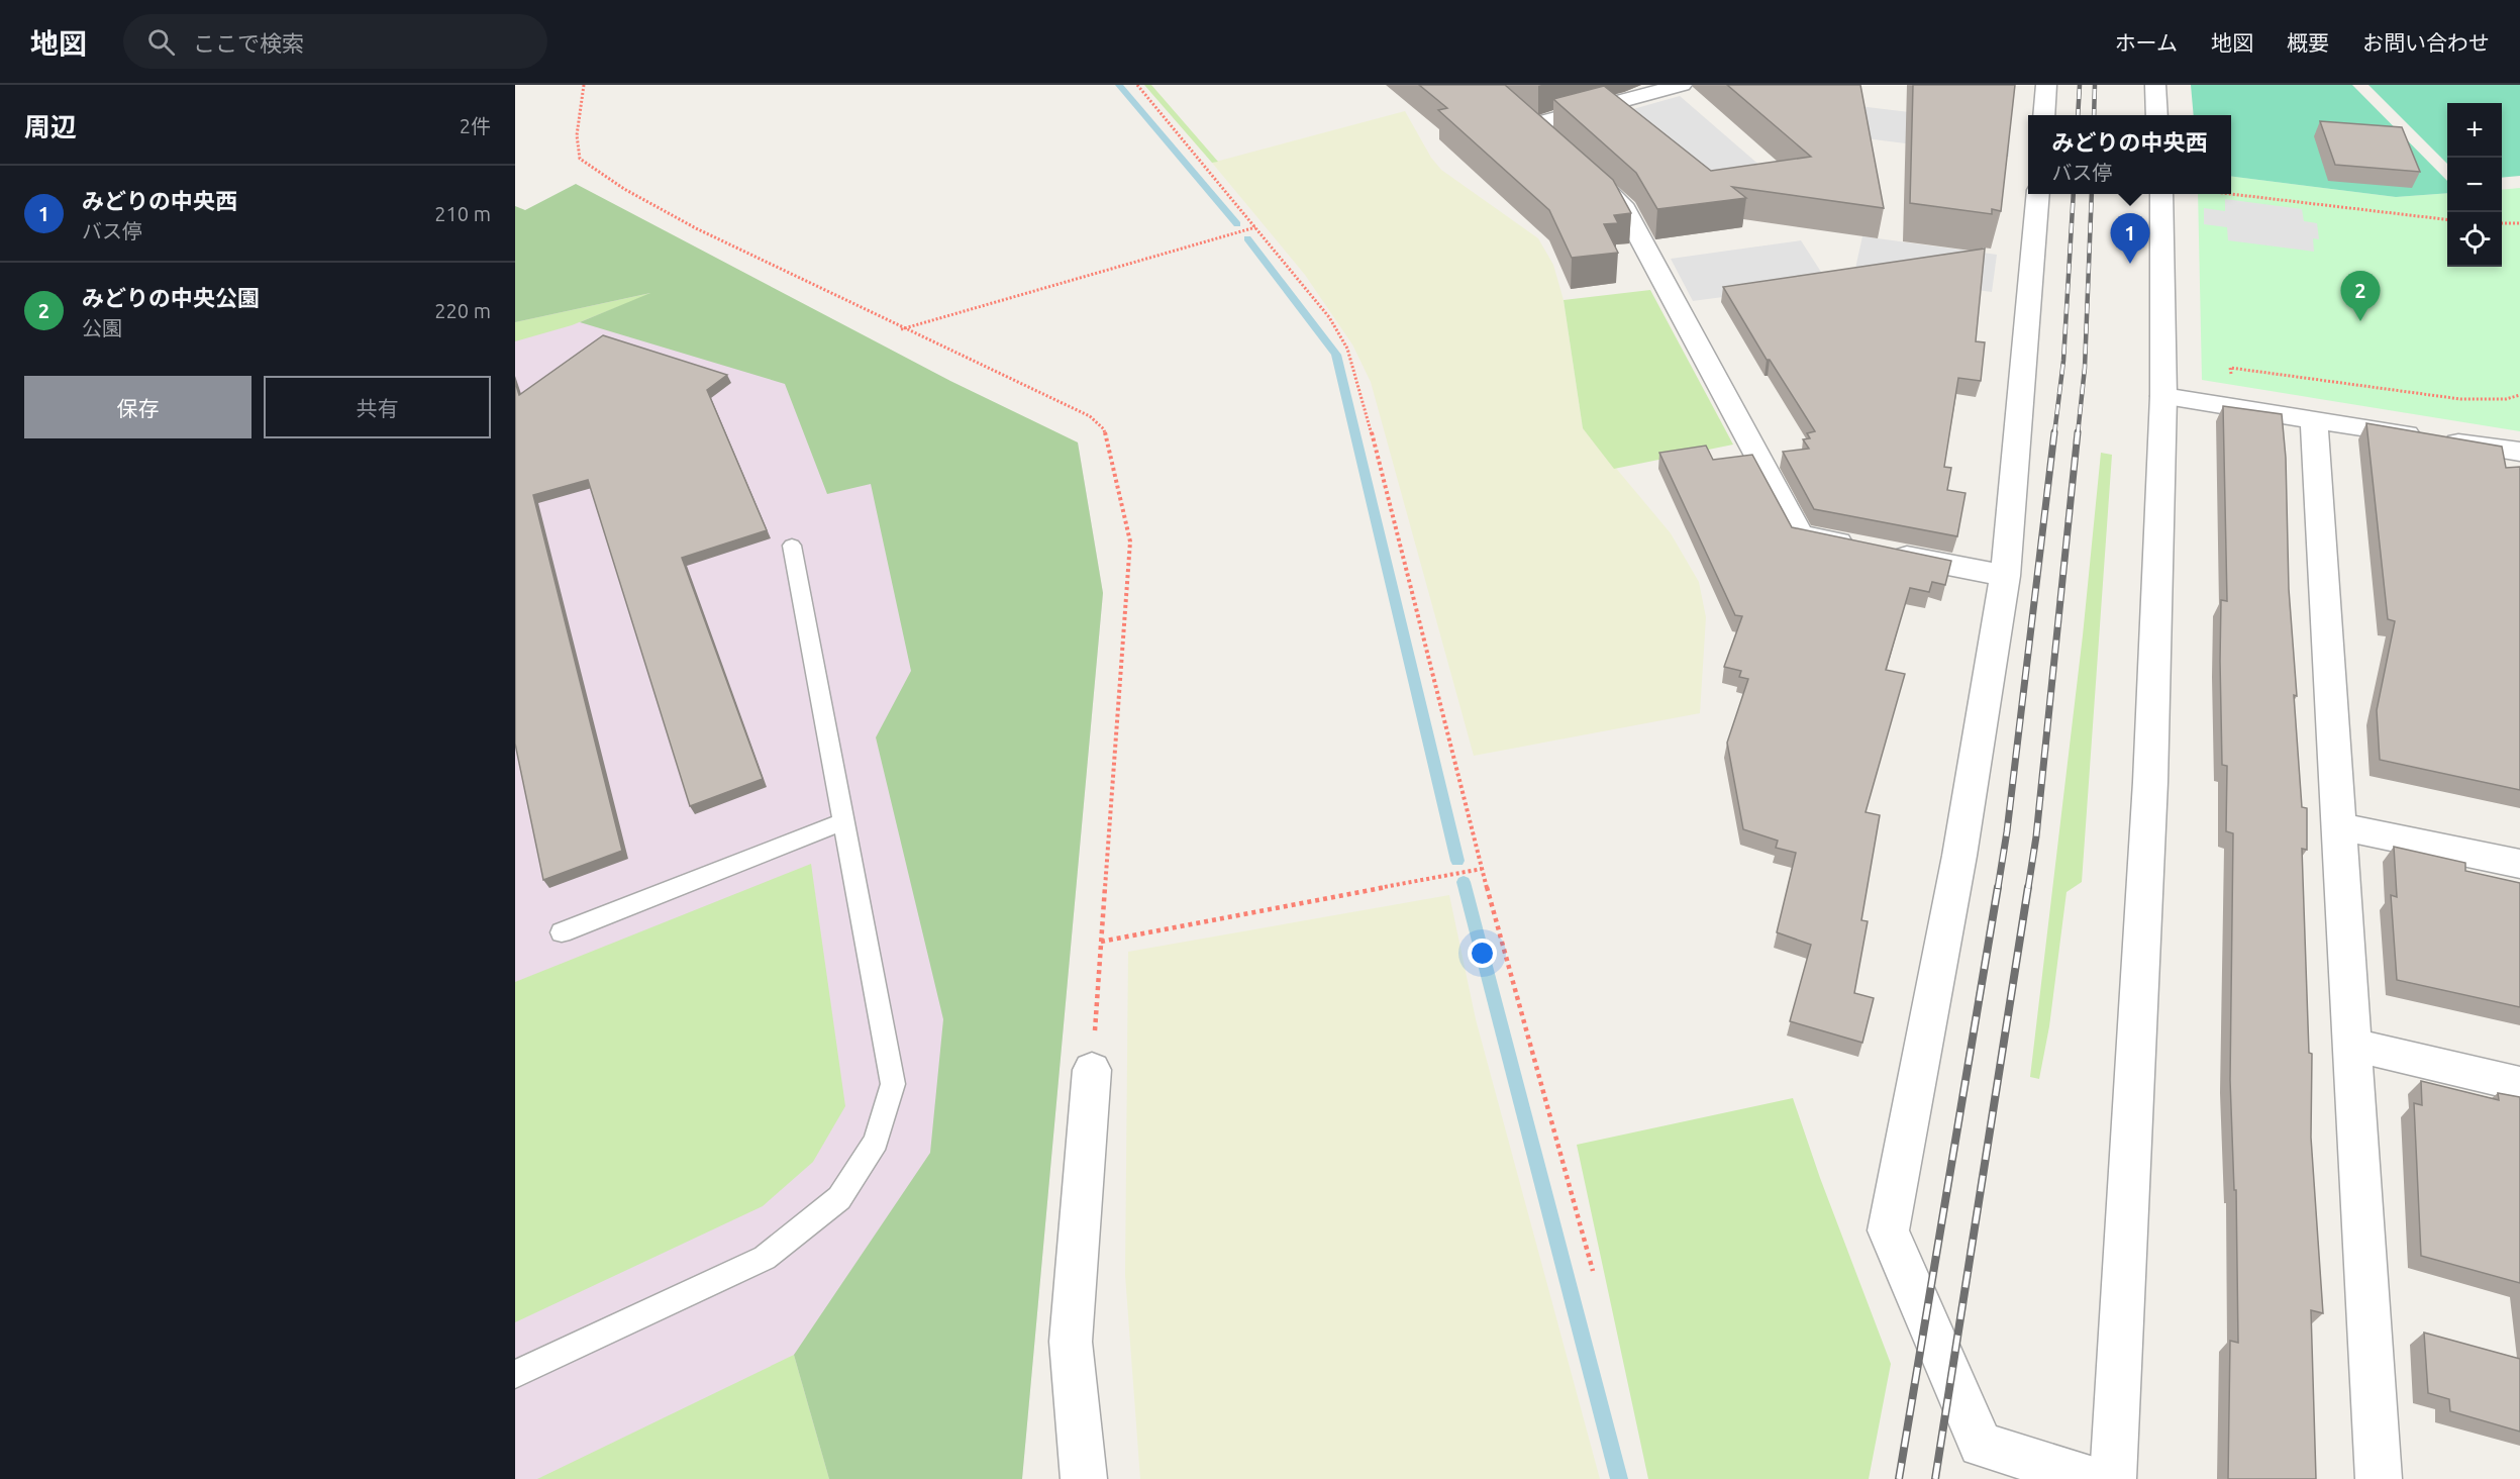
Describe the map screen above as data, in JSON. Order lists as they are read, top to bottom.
{
  "page": {
    "header": "地図",
    "search": "ここで検索",
    "nav": [
      "ホーム",
      "地図",
      "概要",
      "お問い合わせ"
    ],
    "heading": ["周辺", "2件"],
    "map_buttons": ["+", "−"],
    "popup": ["みどりの中央西", "バス停"],
    "list": [
      {
        "mark": "1",
        "name": "みどりの中央西",
        "note": "バス停",
        "value": "210 m"
      },
      {
        "mark": "2",
        "name": "みどりの中央公園",
        "note": "公園",
        "value": "220 m"
      }
    ],
    "pins": ["1", "2"],
    "buttons": ["保存", "共有"]
  }
}
